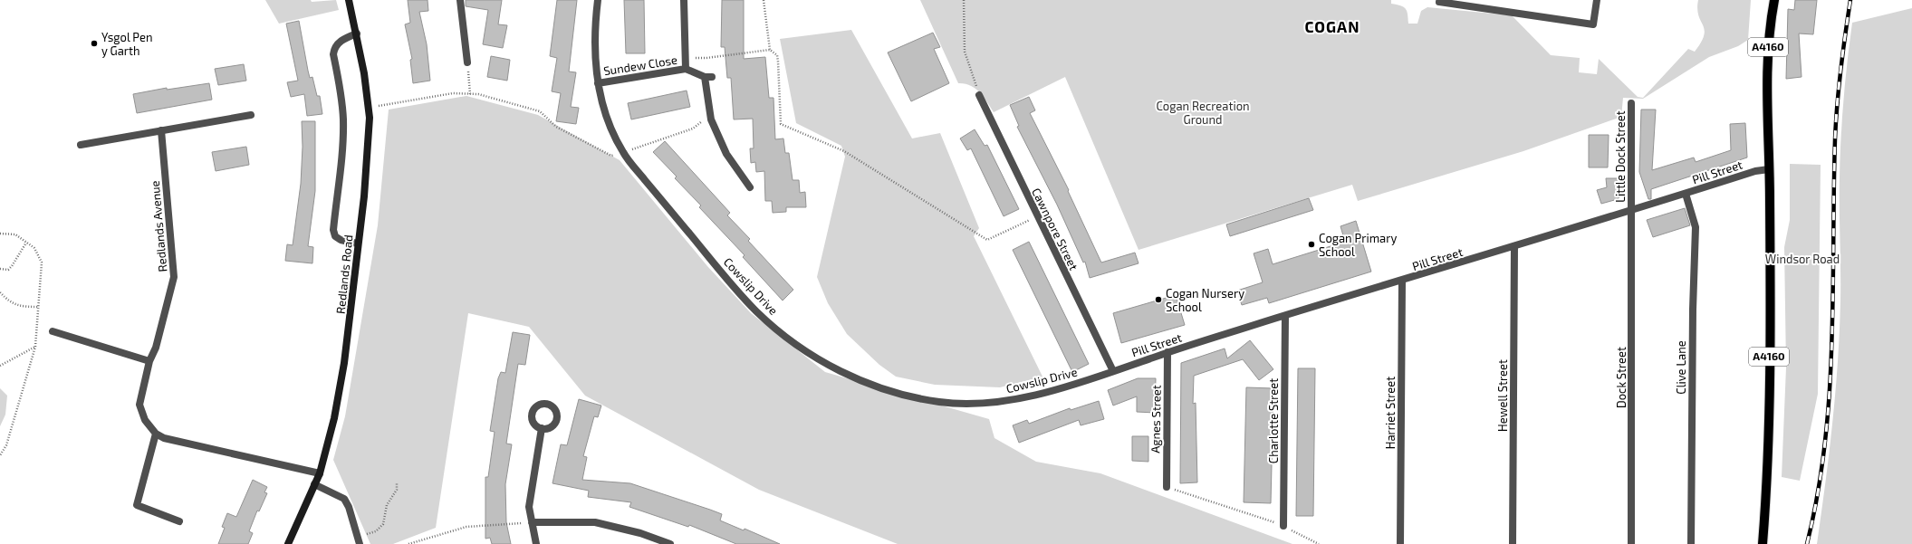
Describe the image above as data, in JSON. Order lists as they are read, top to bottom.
{
  "streets": {
    "main road": ["A4160", "Redlands Road"],
    "street": [
      "Sundew Close",
      "Little Dock Street",
      "Pill Street",
      "Redlands Avenue",
      "Cawnpore Street",
      "Cowslip Drive",
      "Clive Lane",
      "Dock Street",
      "Hewell Street",
      "Harriet Street",
      "Agnes Street",
      "Charlotte Street"
    ]
  },
  "crossings": [
    ["A4160", "Pill Street"],
    ["Sundew Close", "Cowslip Drive"],
    ["Little Dock Street", "Pill Street"],
    ["Little Dock Street", "Dock Street"],
    ["Pill Street", "Cawnpore Street"],
    ["Pill Street", "Cowslip Drive"],
    ["Pill Street", "Clive Lane"],
    ["Pill Street", "Dock Street"],
    ["Pill Street", "Hewell Street"],
    ["Pill Street", "Harriet Street"],
    ["Pill Street", "Agnes Street"],
    ["Pill Street", "Charlotte Street"],
    ["Cawnpore Street", "Cowslip Drive"]
  ],
  "districts": ["COGAN"],
  "parks": ["Cogan Recreation Ground", "Windsor Road"],
  "places": ["Ysgol Pen y Garth", "Cogan Primary School", "Cogan Nursery School"]
}
